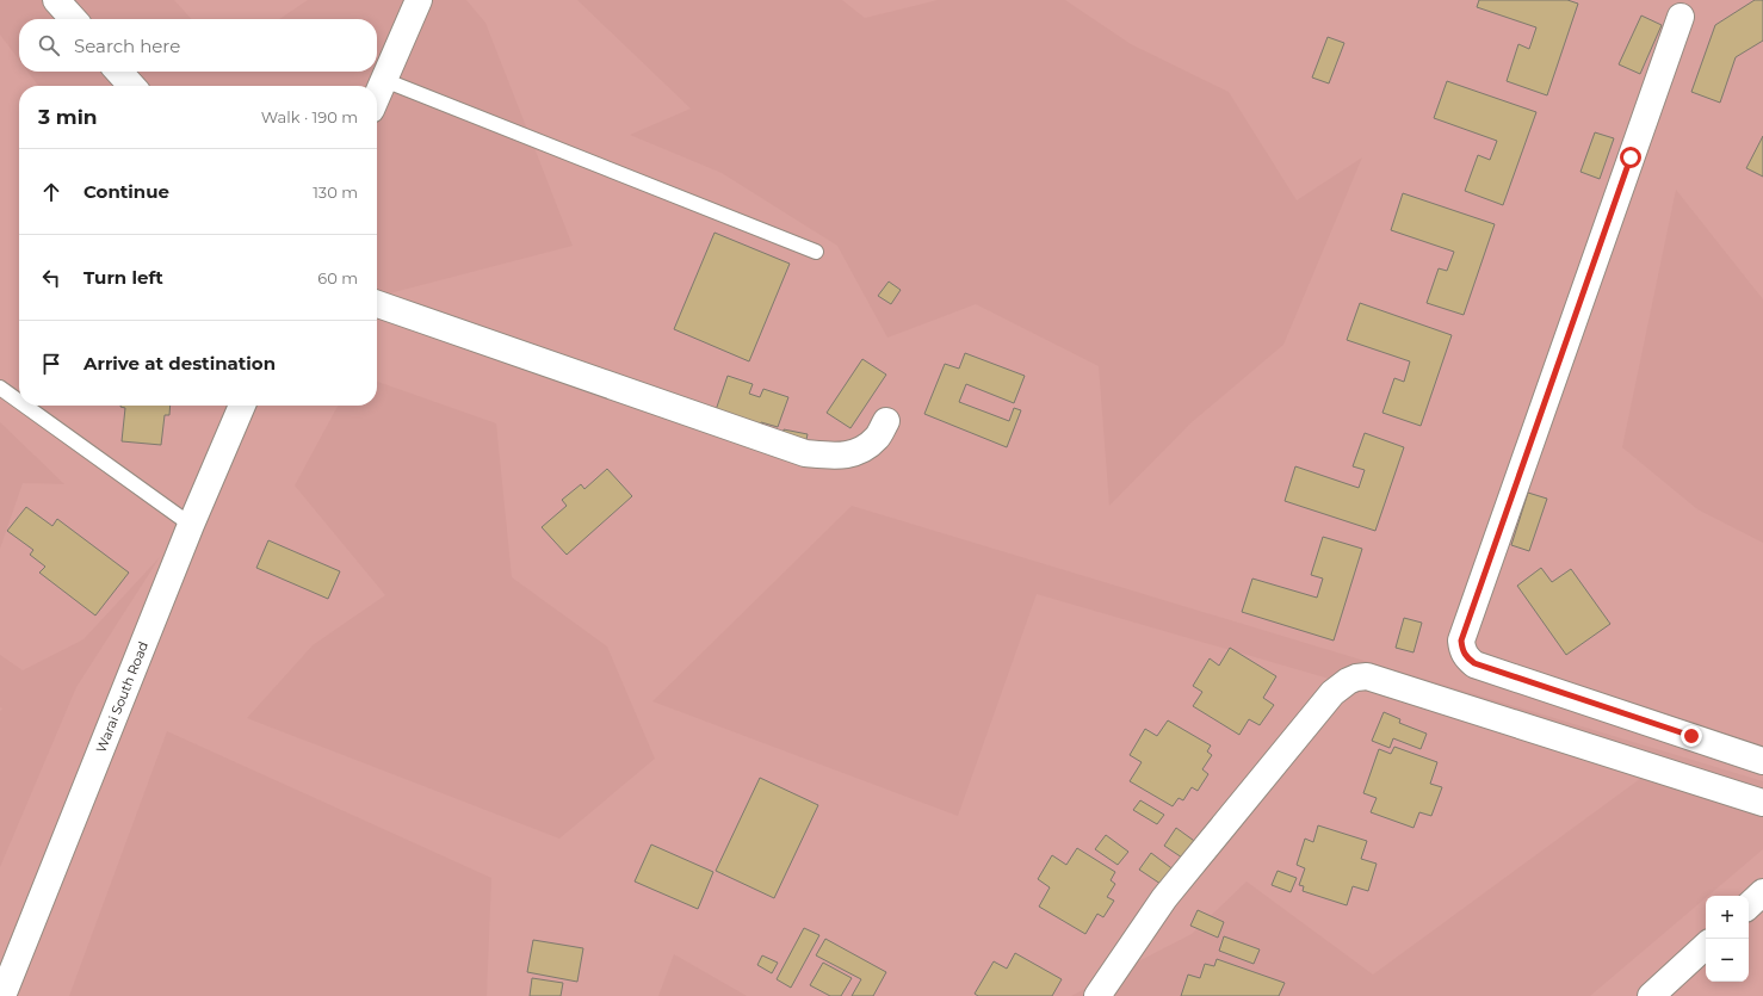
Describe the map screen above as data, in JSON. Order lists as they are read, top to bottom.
{
  "streets": {
    "street": ["Warai South Road"]
  },
  "page": {
    "search": "Search here",
    "heading": ["3 min", "Walk · 190 m"],
    "list": [
      ["Continue", "130 m"],
      ["Turn left", "60 m"],
      "Arrive at destination"
    ],
    "map_buttons": ["+", "−"]
  }
}
